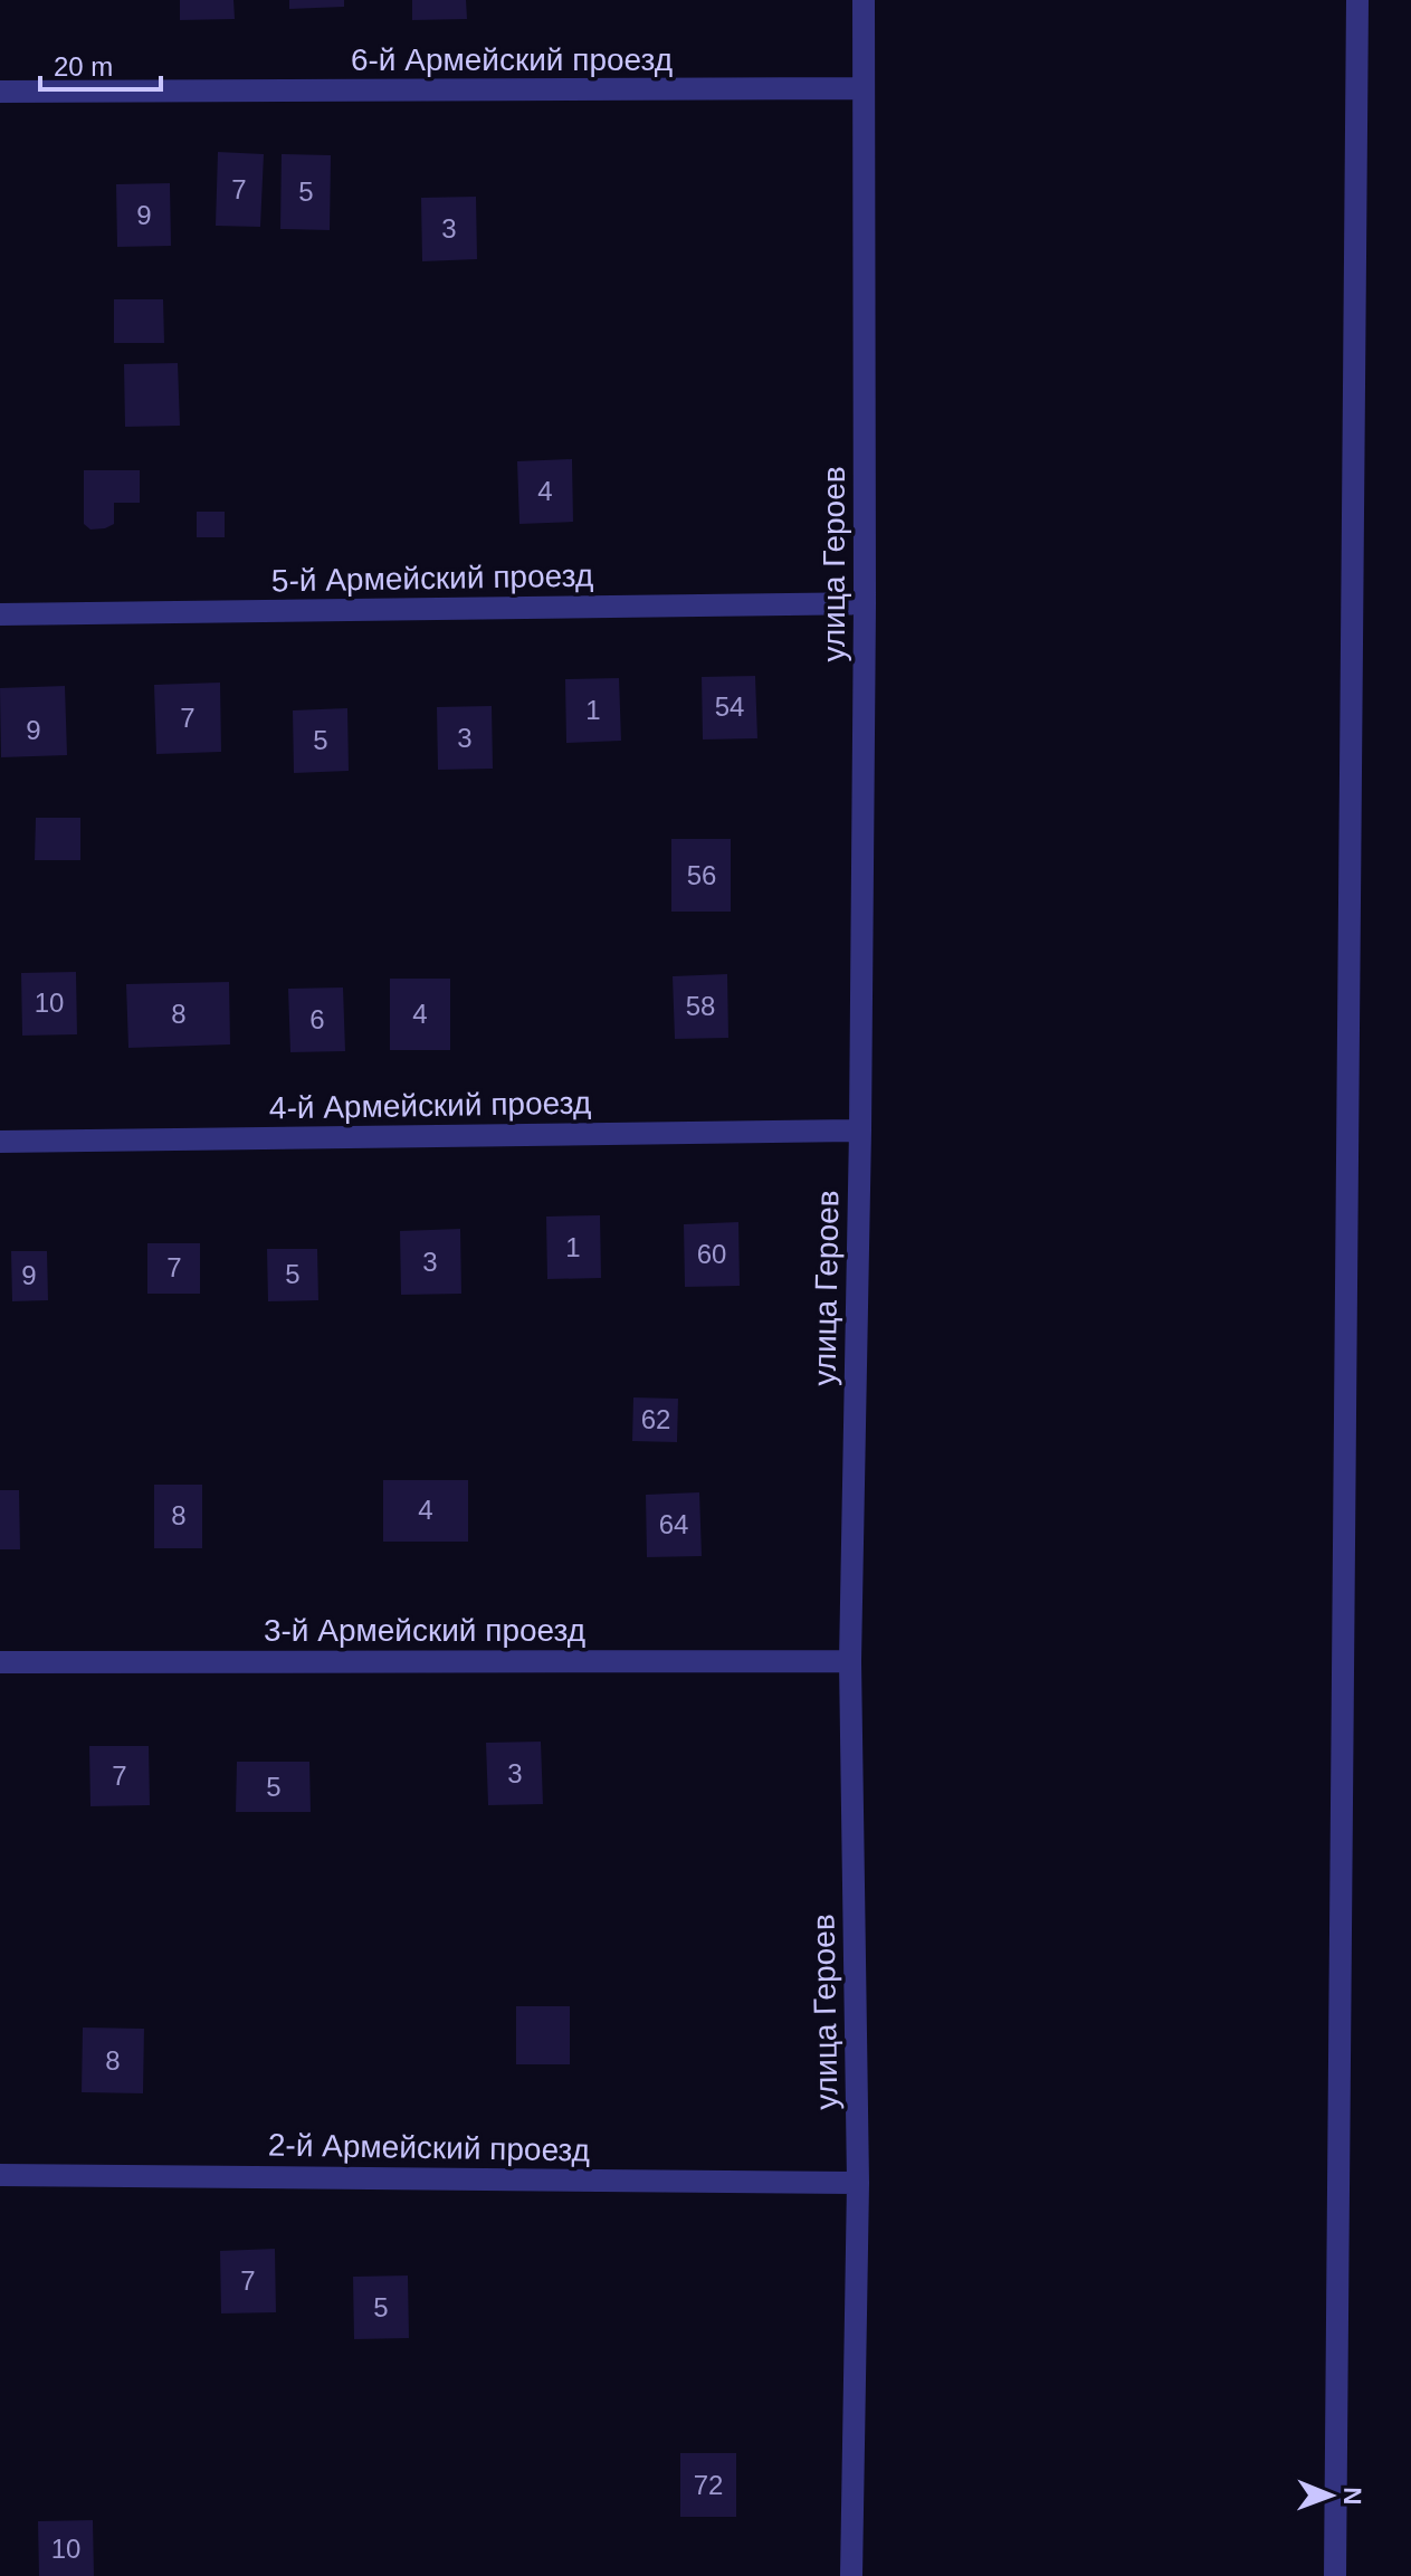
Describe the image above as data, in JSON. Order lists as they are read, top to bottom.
{
  "streets": {
    "street": [
      "6-й Армейский проезд",
      "улица Героев",
      "5-й Армейский проезд",
      "4-й Армейский проезд",
      "3-й Армейский проезд",
      "2-й Армейский проезд"
    ]
  },
  "crossings": [
    ["6-й Армейский проезд", "улица Героев"],
    ["улица Героев", "5-й Армейский проезд"],
    ["улица Героев", "4-й Армейский проезд"],
    ["улица Героев", "3-й Армейский проезд"],
    ["улица Героев", "2-й Армейский проезд"]
  ],
  "house_numbers": [
    "7",
    "5",
    "9",
    "3",
    "4",
    "54",
    "1",
    "7",
    "9",
    "3",
    "5",
    "56",
    "10",
    "58",
    "8",
    "4",
    "6",
    "1",
    "60",
    "3",
    "7",
    "5",
    "9",
    "62",
    "4",
    "8",
    "64",
    "3",
    "7",
    "5",
    "8",
    "7",
    "5",
    "72",
    "10"
  ],
  "scale_bar": "20 m",
  "north": "right"
}
